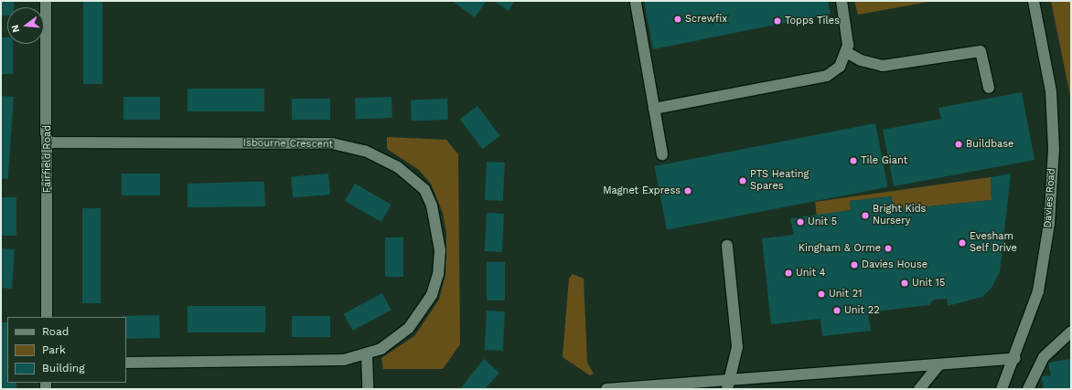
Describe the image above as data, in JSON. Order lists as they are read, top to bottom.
{
  "streets": {
    "street": ["Isbourne Crescent", "Fairfield Road", "Davies Road"]
  },
  "crossings": [
    ["Isbourne Crescent", "Fairfield Road"]
  ],
  "places": [
    "Screwfix",
    "Topps Tiles",
    "Buildbase",
    "Tile Giant",
    "PTS Heating Spares",
    "Magnet Express",
    "Bright Kids Nursery",
    "Unit 5",
    "Evesham Self Drive",
    "Kingham & Orme",
    "Davies House",
    "Unit 4",
    "Unit 15",
    "Unit 21",
    "Unit 22"
  ],
  "legend": ["Road", "Park", "Building"],
  "north": "left"
}
